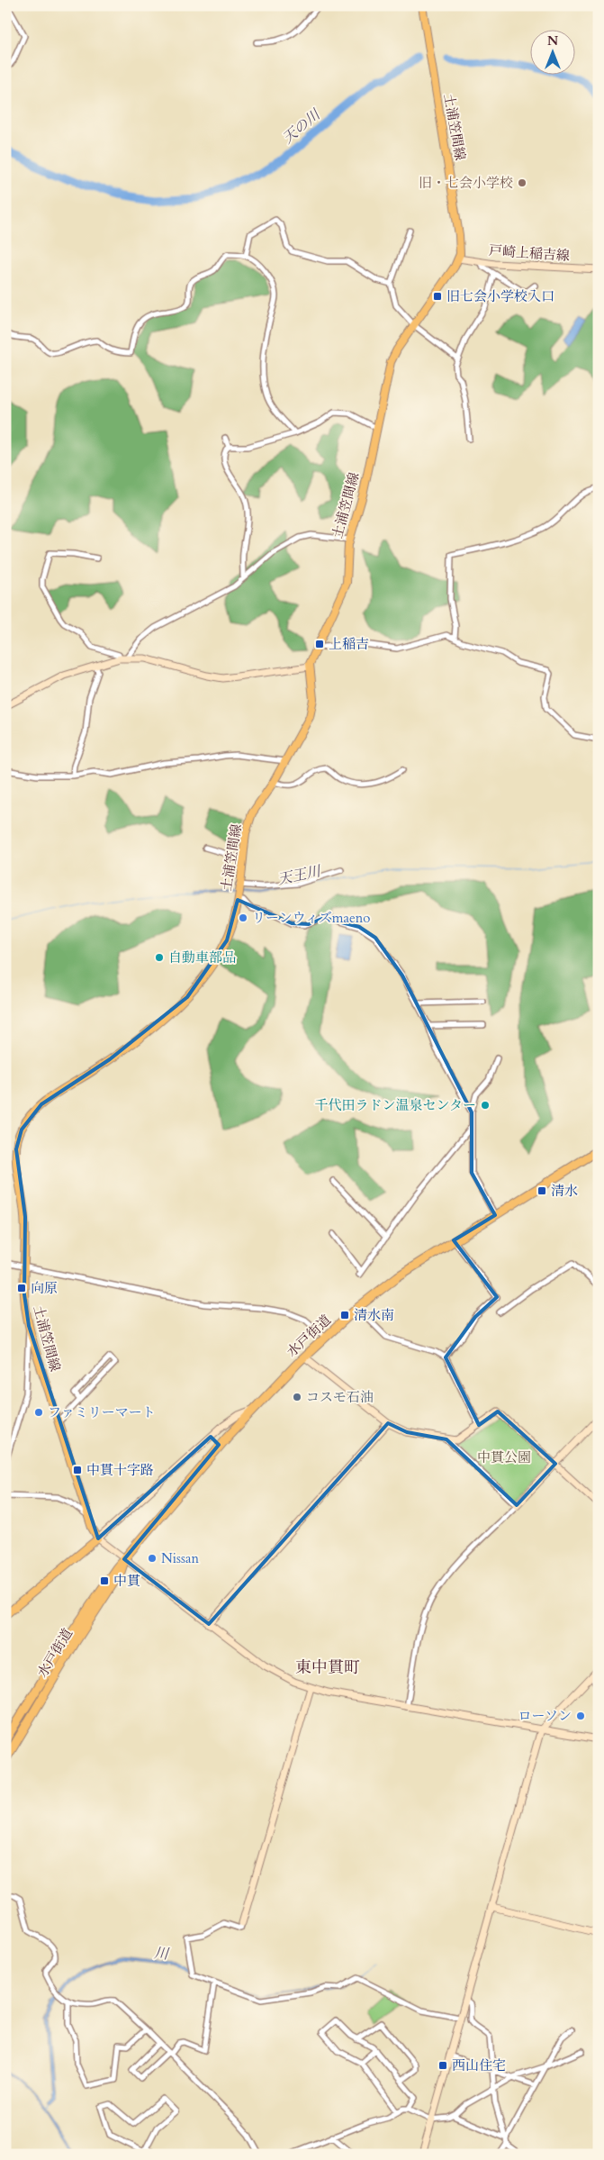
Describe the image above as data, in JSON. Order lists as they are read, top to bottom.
{
  "streets": {
    "highway": ["水戸街道"],
    "main road": ["土浦笠間線"],
    "street": ["戸崎上稲吉線"]
  },
  "crossings": [
    ["土浦笠間線", "戸崎上稲吉線"]
  ],
  "districts": ["東中貫町"],
  "water": ["天の川", "天王川", "川"],
  "parks": ["中貫公園"],
  "places": {
    "other": [
      "旧・七会小学校",
      "リーンウィズmaeno",
      "自動車部品",
      "千代田ラドン温泉センター",
      "コスモ石油",
      "ファミリーマート",
      "Nissan",
      "ローソン"
    ],
    "transit": [
      "旧七会小学校入口",
      "上稲吉",
      "清水",
      "向原",
      "清水南",
      "中貫十字路",
      "中貫",
      "西山住宅"
    ]
  },
  "north": "top"
}
